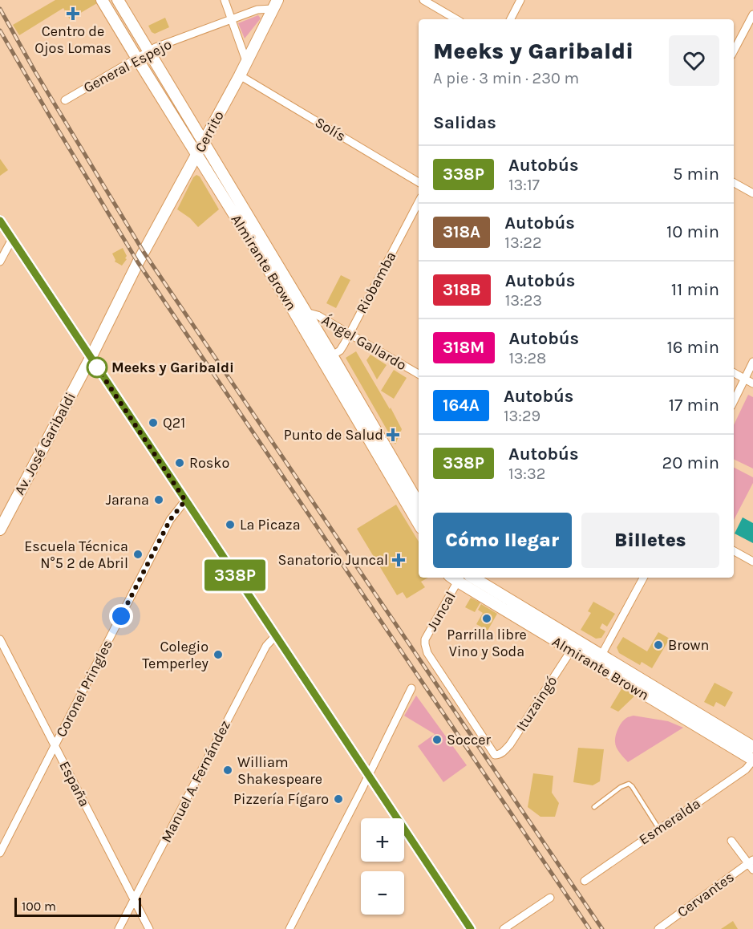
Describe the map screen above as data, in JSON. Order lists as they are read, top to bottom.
{
  "streets": {
    "main road": ["Cerrito", "Almirante Brown", "Av. José Garibaldi"],
    "street": [
      "General Espejo",
      "Solís",
      "Riobamba",
      "Ángel Gallardo",
      "Juncal",
      "Coronel Pringles",
      "Ituzaingó",
      "Manuel A. Fernández",
      "España",
      "Esmeralda",
      "Cervantes"
    ]
  },
  "crossings": [
    ["General Espejo", "Cerrito"],
    ["General Espejo", "Almirante Brown"],
    ["Solís", "Cerrito"],
    ["Cerrito", "Almirante Brown"],
    ["Cerrito", "Av. José Garibaldi"],
    ["Almirante Brown", "Riobamba"],
    ["Almirante Brown", "Ángel Gallardo"],
    ["Almirante Brown", "Juncal"],
    ["Almirante Brown", "Ituzaingó"],
    ["Almirante Brown", "Esmeralda"],
    ["Riobamba", "Ángel Gallardo"],
    ["Juncal", "Ituzaingó"],
    ["Coronel Pringles", "España"],
    ["Manuel A. Fernández", "España"]
  ],
  "places": {
    "health": ["Centro de Ojos Lomas", "Punto de Salud", "Sanatorio Juncal"],
    "other": [
      "Meeks y Garibaldi",
      "Q21",
      "Rosko",
      "Jarana",
      "La Picaza",
      "Escuela Técnica N°5 2 de Abril",
      "Parrilla libre Vino y Soda",
      "Brown",
      "Colegio Temperley",
      "Soccer",
      "William Shakespeare",
      "Pizzería Fígaro"
    ]
  },
  "lines": ["bus line 338P"],
  "scale_bar": "100 m",
  "page": {
    "on_map": "338P",
    "heading": [
      ["Meeks y Garibaldi", "A pie · 3 min · 230 m"],
      "Salidas"
    ],
    "list": [
      {
        "mark": "338P",
        "name": "Autobús",
        "note": "13:17",
        "value": "5 min"
      },
      {
        "mark": "318A",
        "name": "Autobús",
        "note": "13:22",
        "value": "10 min"
      },
      {
        "mark": "318B",
        "name": "Autobús",
        "note": "13:23",
        "value": "11 min"
      },
      {
        "mark": "318M",
        "name": "Autobús",
        "note": "13:28",
        "value": "16 min"
      },
      {
        "mark": "164A",
        "name": "Autobús",
        "note": "13:29",
        "value": "17 min"
      },
      {
        "mark": "338P",
        "name": "Autobús",
        "note": "13:32",
        "value": "20 min"
      }
    ],
    "buttons": ["Cómo llegar", "Billetes"],
    "map_buttons": ["+", "−"],
    "scale": "100 m"
  }
}
